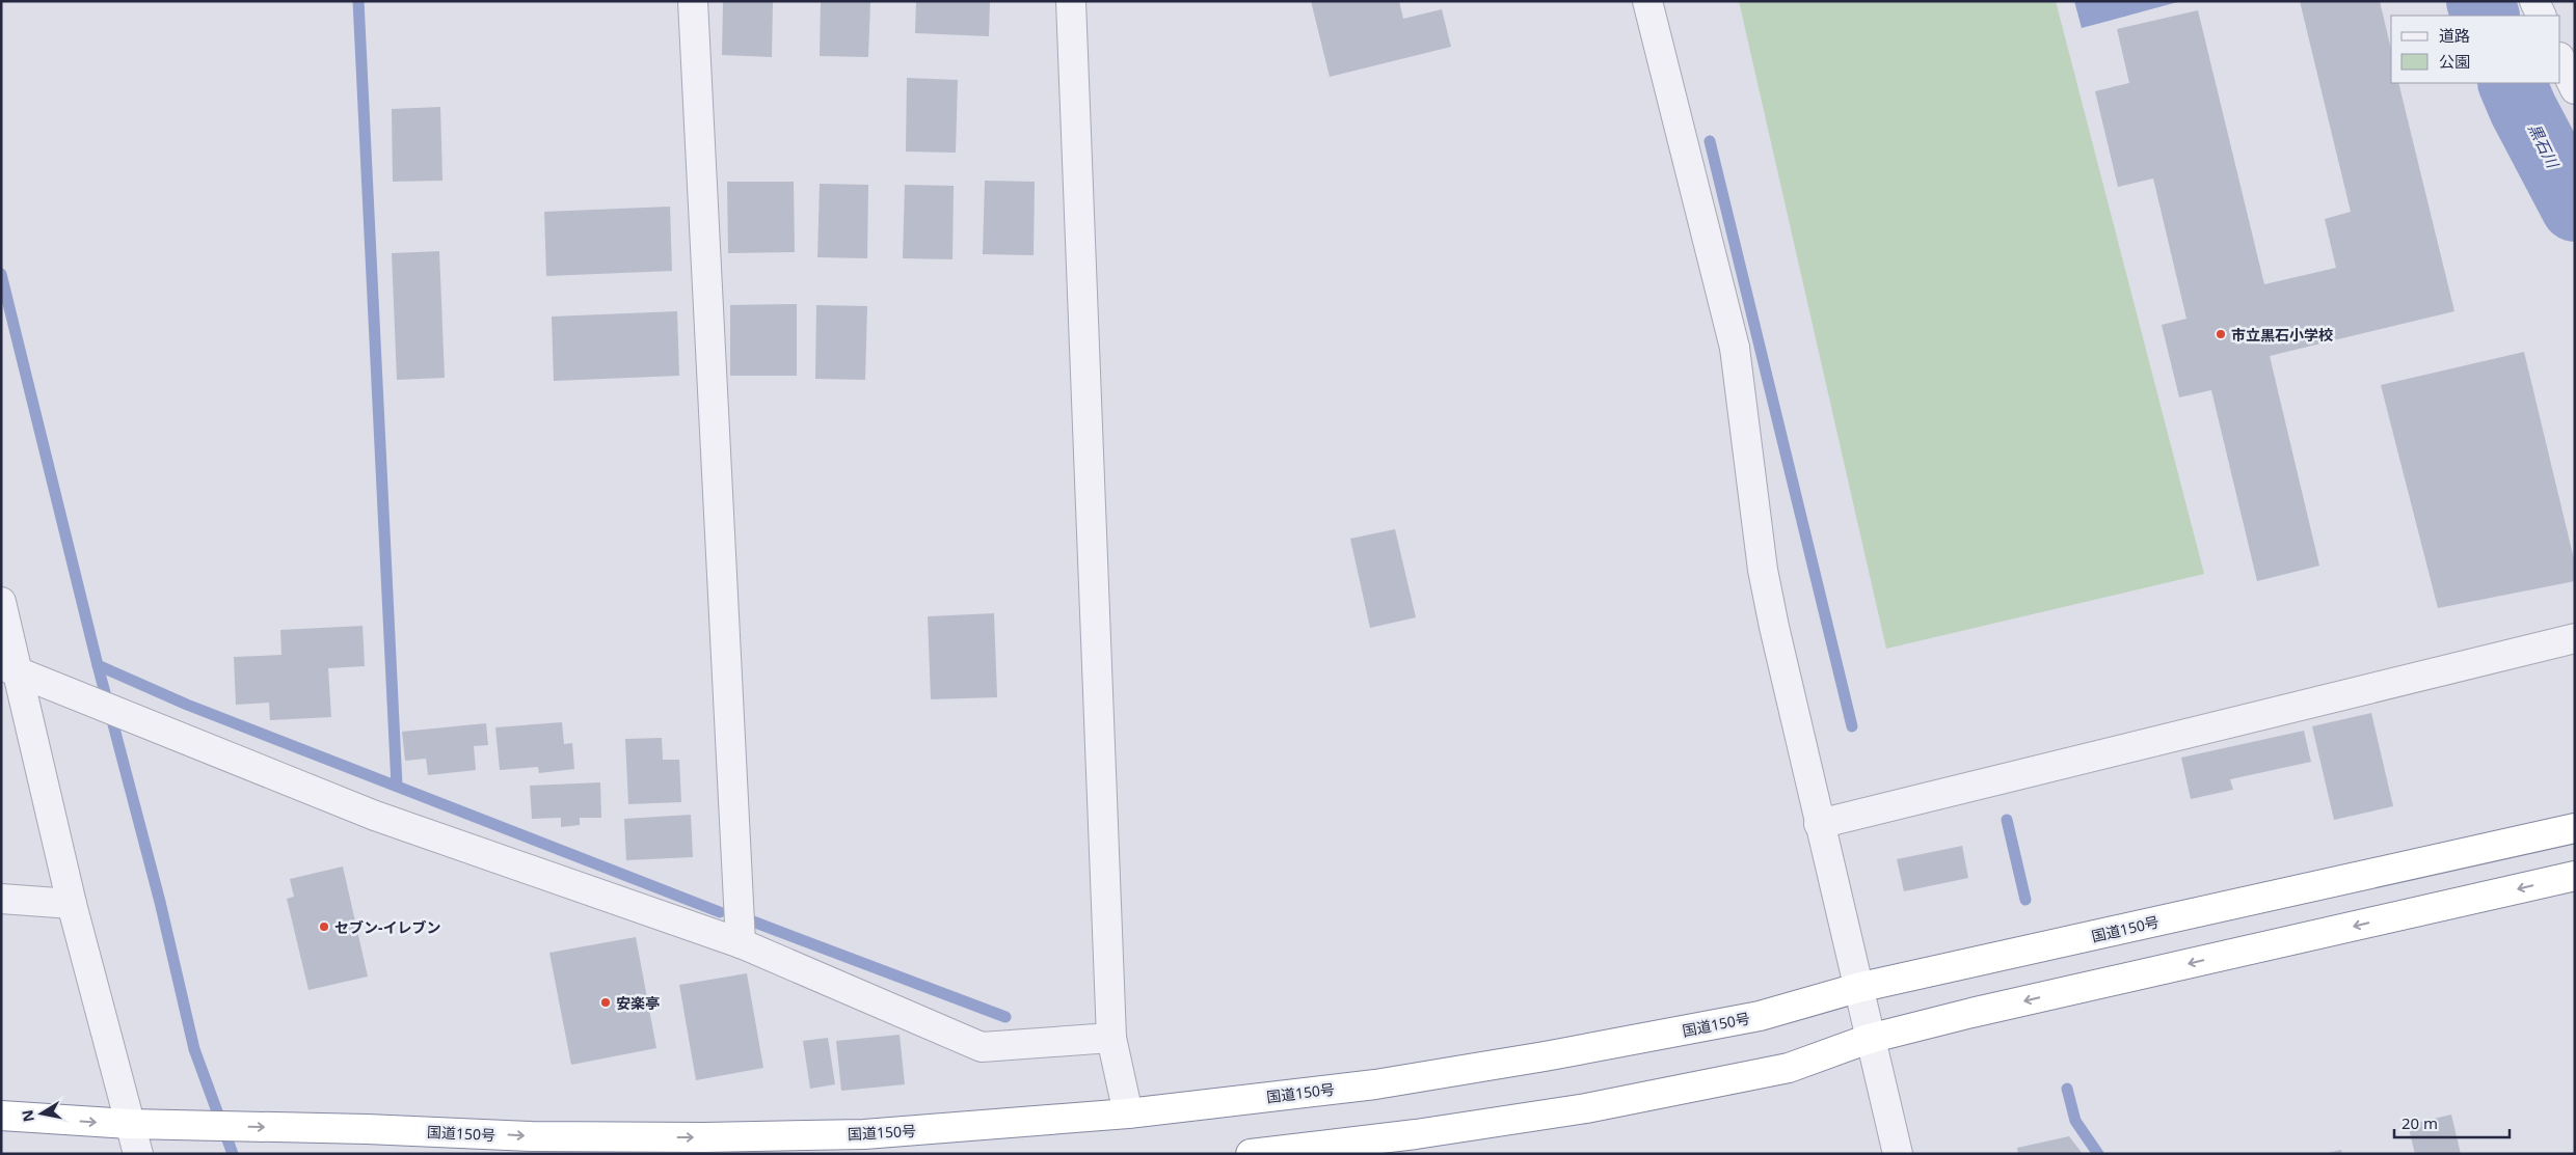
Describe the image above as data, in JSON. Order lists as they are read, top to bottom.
{
  "streets": {
    "highway": ["国道150号"]
  },
  "one_way": ["国道150号"],
  "water": ["黒石川"],
  "places": ["市立黒石小学校", "セブン-イレブン", "安楽亭"],
  "legend": ["道路", "公園"],
  "scale_bar": "20 m",
  "north": "left"
}
